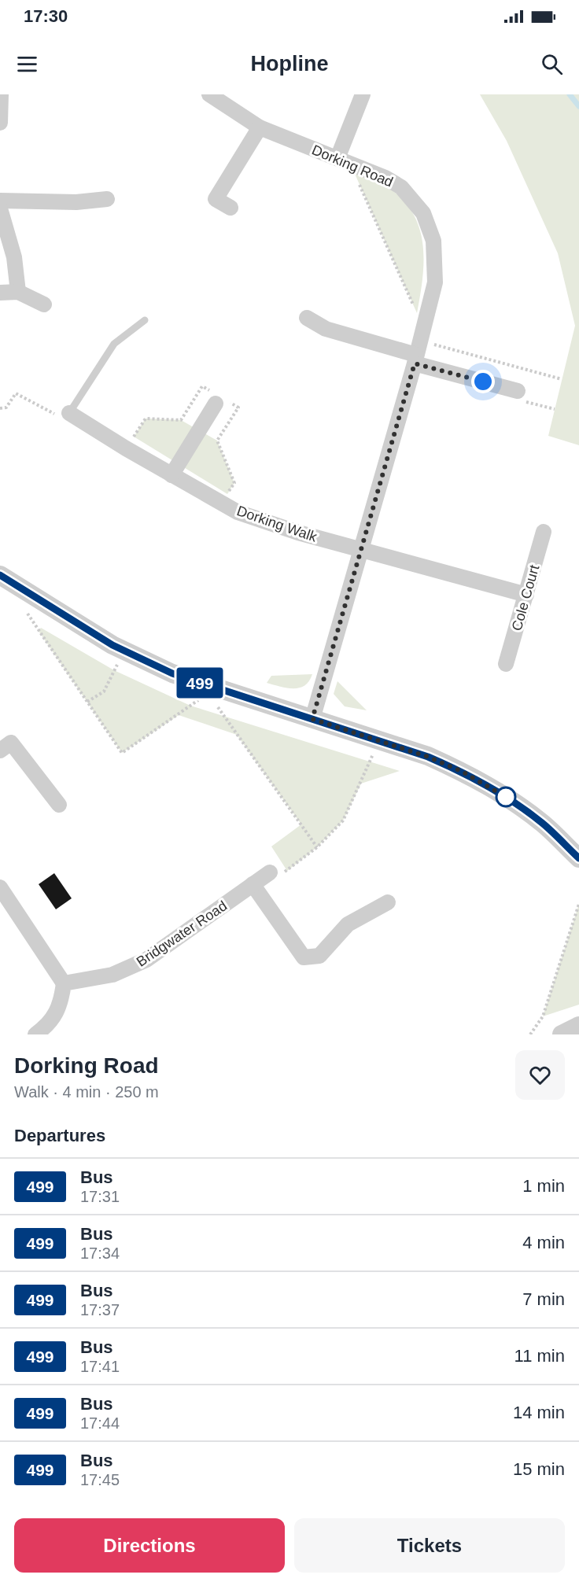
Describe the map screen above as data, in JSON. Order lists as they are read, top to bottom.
{
  "streets": {
    "street": [
      "Dorking Road",
      "Dorking Walk",
      "Cole Court",
      "Bridgwater Road"
    ]
  },
  "crossings": [
    ["Dorking Road", "Dorking Walk"]
  ],
  "lines": ["bus line 499"],
  "page": {
    "status": "17:30",
    "header": "Hopline",
    "on_map": "499",
    "heading": [
      ["Dorking Road", "Walk · 4 min · 250 m"],
      "Departures"
    ],
    "list": [
      {
        "mark": "499",
        "name": "Bus",
        "note": "17:31",
        "value": "1 min"
      },
      {
        "mark": "499",
        "name": "Bus",
        "note": "17:34",
        "value": "4 min"
      },
      {
        "mark": "499",
        "name": "Bus",
        "note": "17:37",
        "value": "7 min"
      },
      {
        "mark": "499",
        "name": "Bus",
        "note": "17:41",
        "value": "11 min"
      },
      {
        "mark": "499",
        "name": "Bus",
        "note": "17:44",
        "value": "14 min"
      },
      {
        "mark": "499",
        "name": "Bus",
        "note": "17:45",
        "value": "15 min"
      }
    ],
    "buttons": ["Directions", "Tickets"]
  }
}
